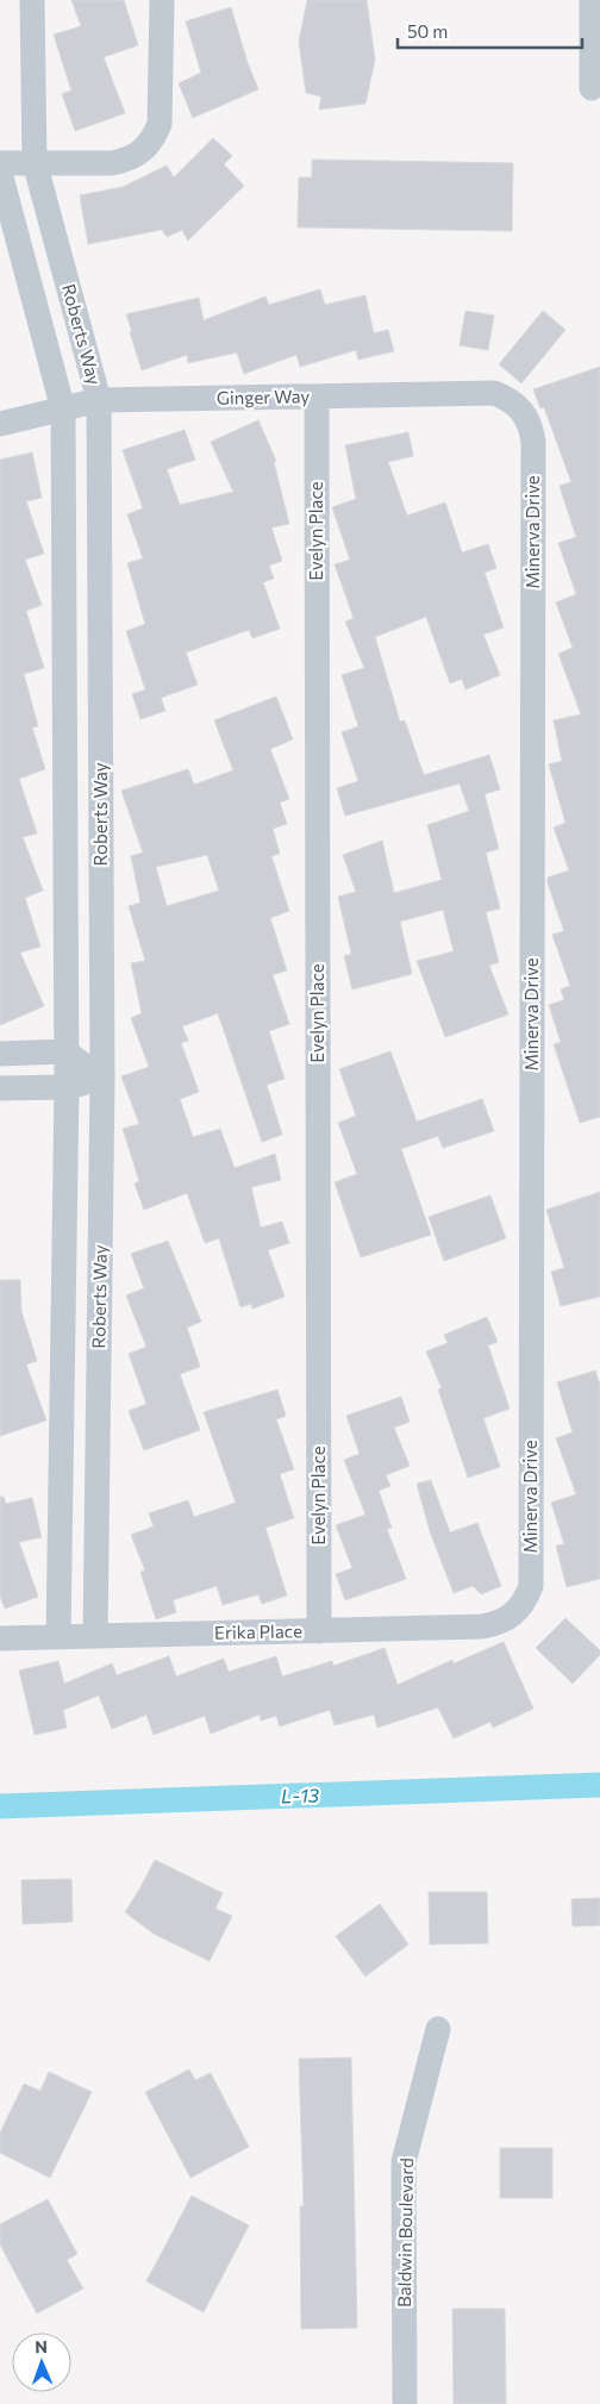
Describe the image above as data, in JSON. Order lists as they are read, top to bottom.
{
  "streets": {
    "street": [
      "Roberts Way",
      "Ginger Way",
      "Evelyn Place",
      "Minerva Drive",
      "Erika Place",
      "Baldwin Boulevard"
    ]
  },
  "crossings": [
    ["Roberts Way", "Ginger Way"],
    ["Roberts Way", "Erika Place"],
    ["Ginger Way", "Evelyn Place"],
    ["Ginger Way", "Minerva Drive"],
    ["Evelyn Place", "Erika Place"],
    ["Minerva Drive", "Erika Place"]
  ],
  "water": ["L-13"],
  "scale_bar": "50 m",
  "north": "top"
}
